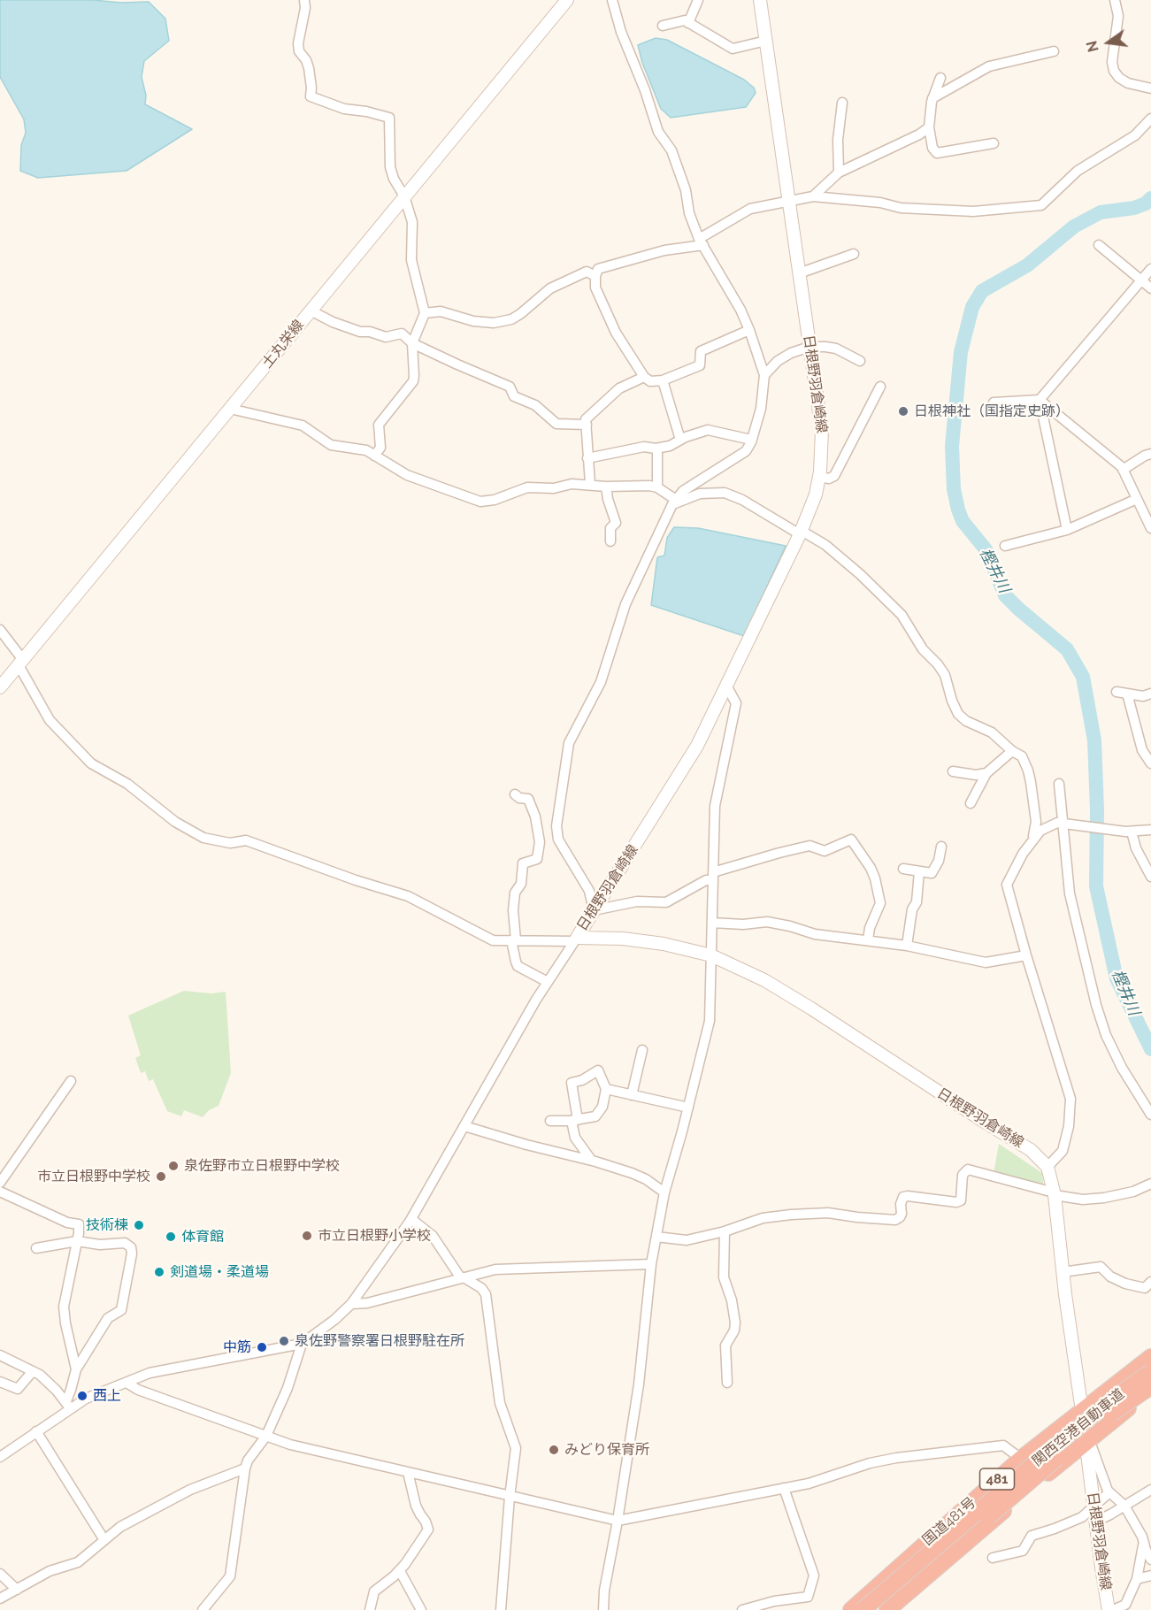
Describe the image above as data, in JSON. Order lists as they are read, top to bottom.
{
  "streets": {
    "highway": ["関西空港自動車道", "481", "国道481号"],
    "main road": ["土丸栄線", "日根野羽倉崎線"]
  },
  "crossings": [
    ["日根野羽倉崎線", "国道481号"]
  ],
  "water": ["樫井川"],
  "places": [
    "日根神社（国指定史跡）",
    "泉佐野市立日根野中学校",
    "市立日根野中学校",
    "技術棟",
    "市立日根野小学校",
    "体育館",
    "剣道場・柔道場",
    "泉佐野警察署日根野駐在所",
    "中筋",
    "西上",
    "みどり保育所"
  ],
  "north": "left"
}
